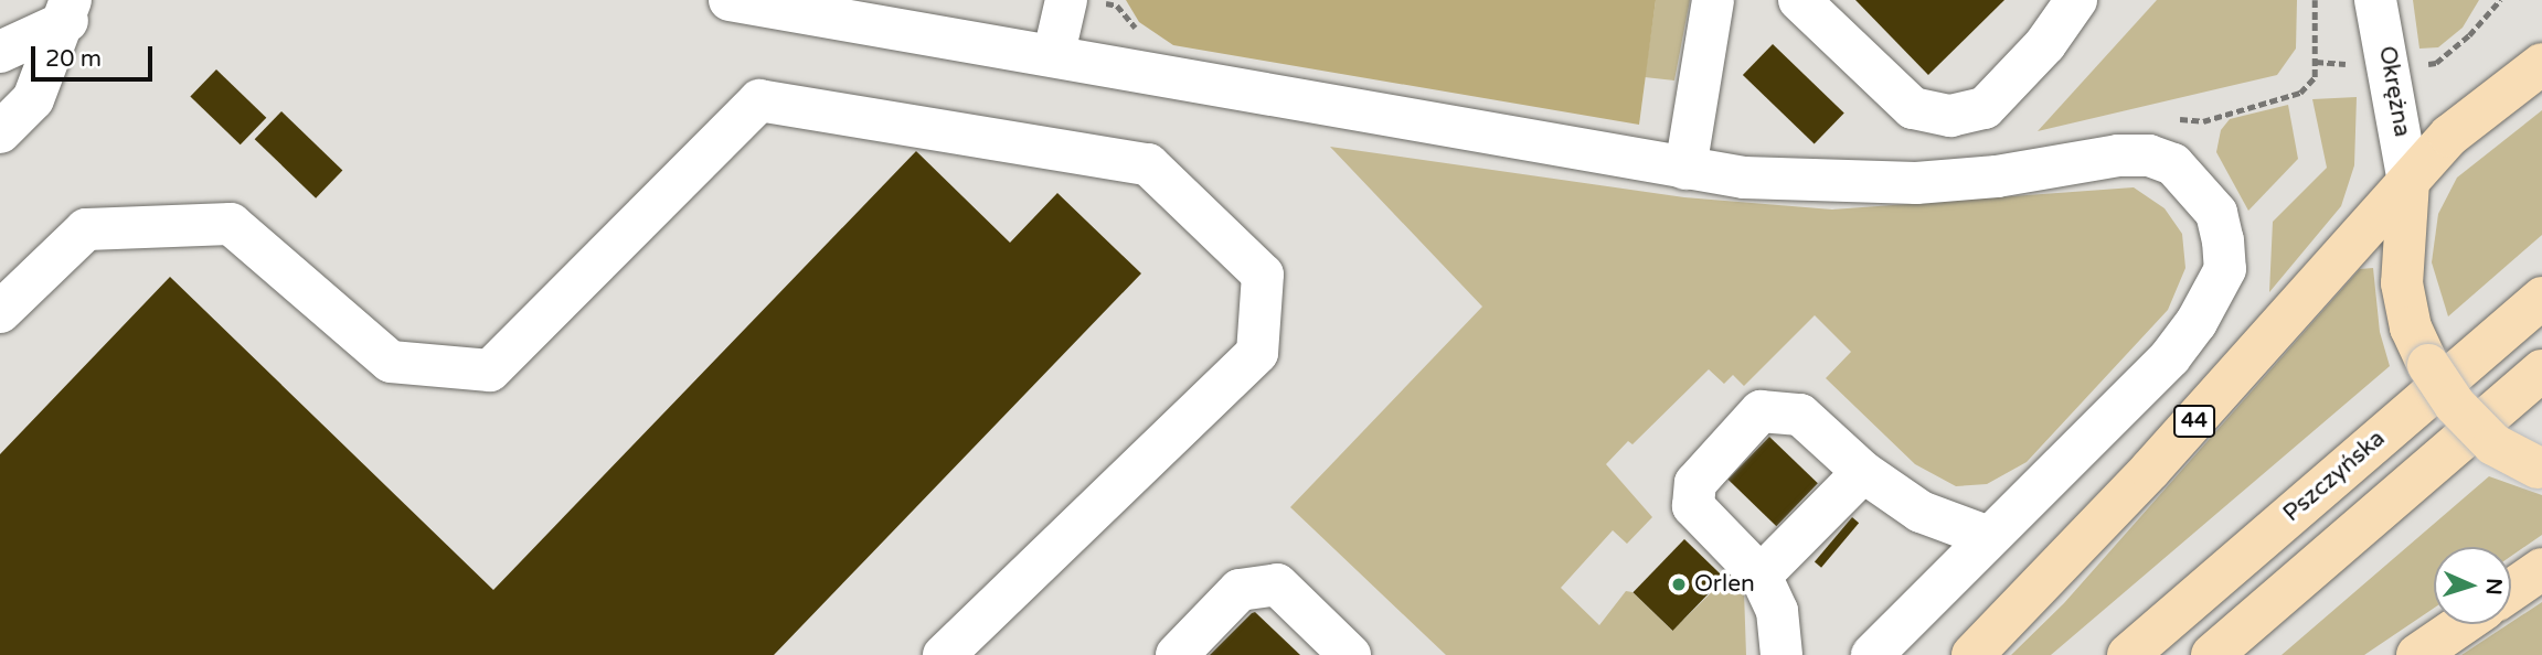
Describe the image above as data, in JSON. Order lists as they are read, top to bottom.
{
  "streets": {
    "main road": ["44", "Pszczyńska"],
    "street": ["Okrężna"]
  },
  "crossings": [
    ["Okrężna", "44"]
  ],
  "places": ["Orlen"],
  "scale_bar": "20 m",
  "north": "right"
}
